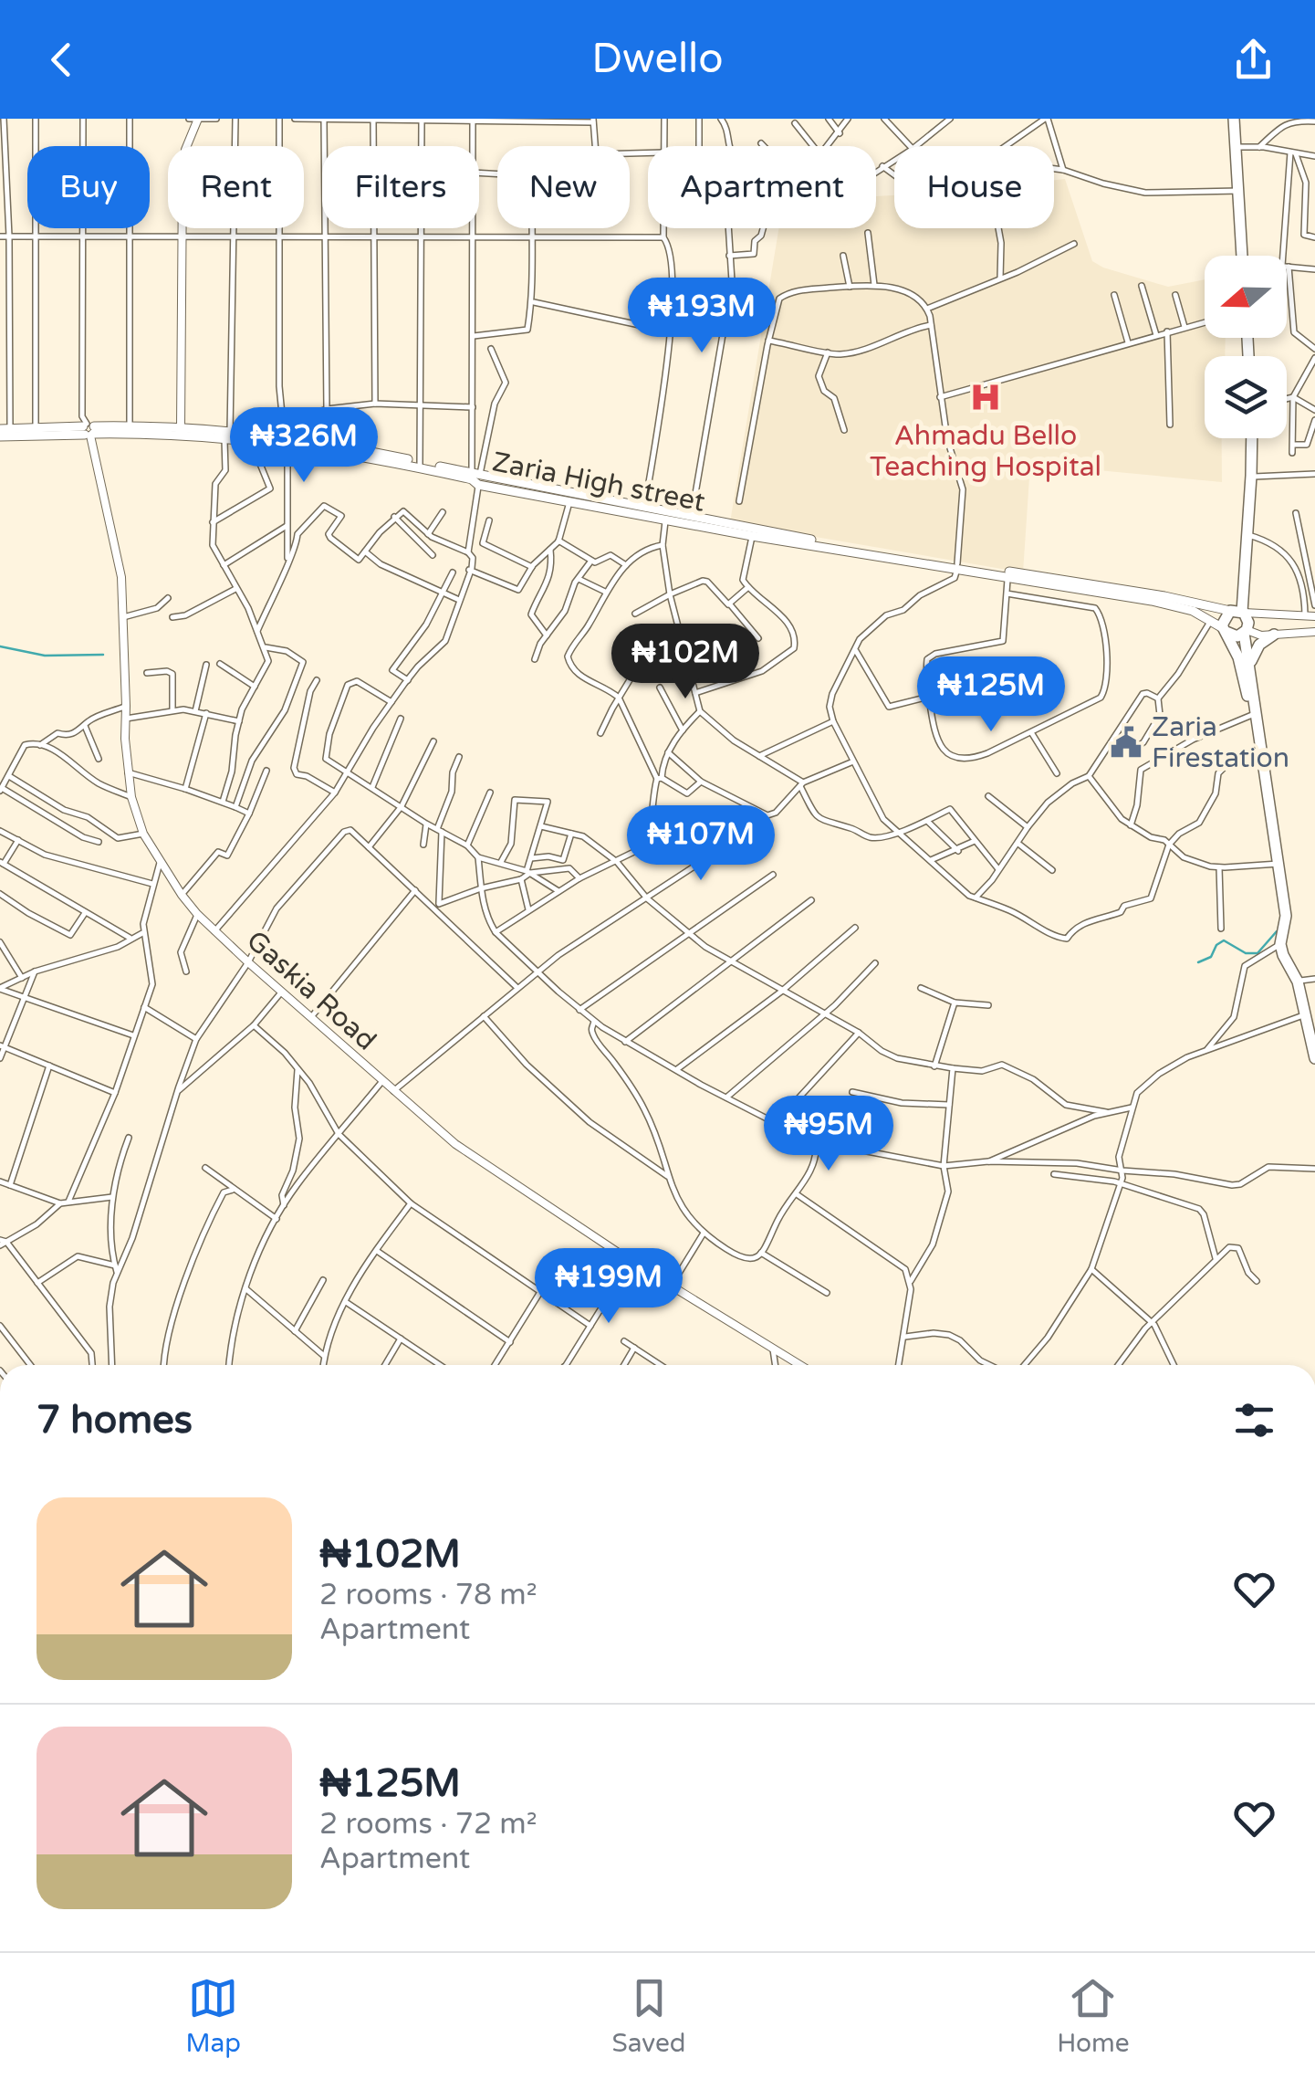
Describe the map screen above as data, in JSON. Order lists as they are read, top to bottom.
{
  "streets": {
    "main road": ["Zaria High street", "Gaskia Road"]
  },
  "crossings": [
    ["Zaria High street", "Gaskia Road"]
  ],
  "places": {
    "hospital": ["Ahmadu Bello Teaching Hospital"],
    "public building": ["Zaria Firestation"]
  },
  "north": "left",
  "page": {
    "header": "Dwello",
    "chip": [
      "Buy",
      "Rent",
      "Filters",
      "New",
      "Apartment",
      "House"
    ],
    "price": [
      "₦193M",
      "₦326M",
      "₦102M",
      "₦125M",
      "₦107M",
      "₦95M",
      "₦199M"
    ],
    "heading": "7 homes",
    "list": [
      {
        "name": "₦102M",
        "note": "2 rooms · 78 m² · Apartment"
      },
      {
        "name": "₦125M",
        "note": "2 rooms · 72 m² · Apartment"
      }
    ],
    "tabs": ["Map", "Saved", "Home"]
  }
}
